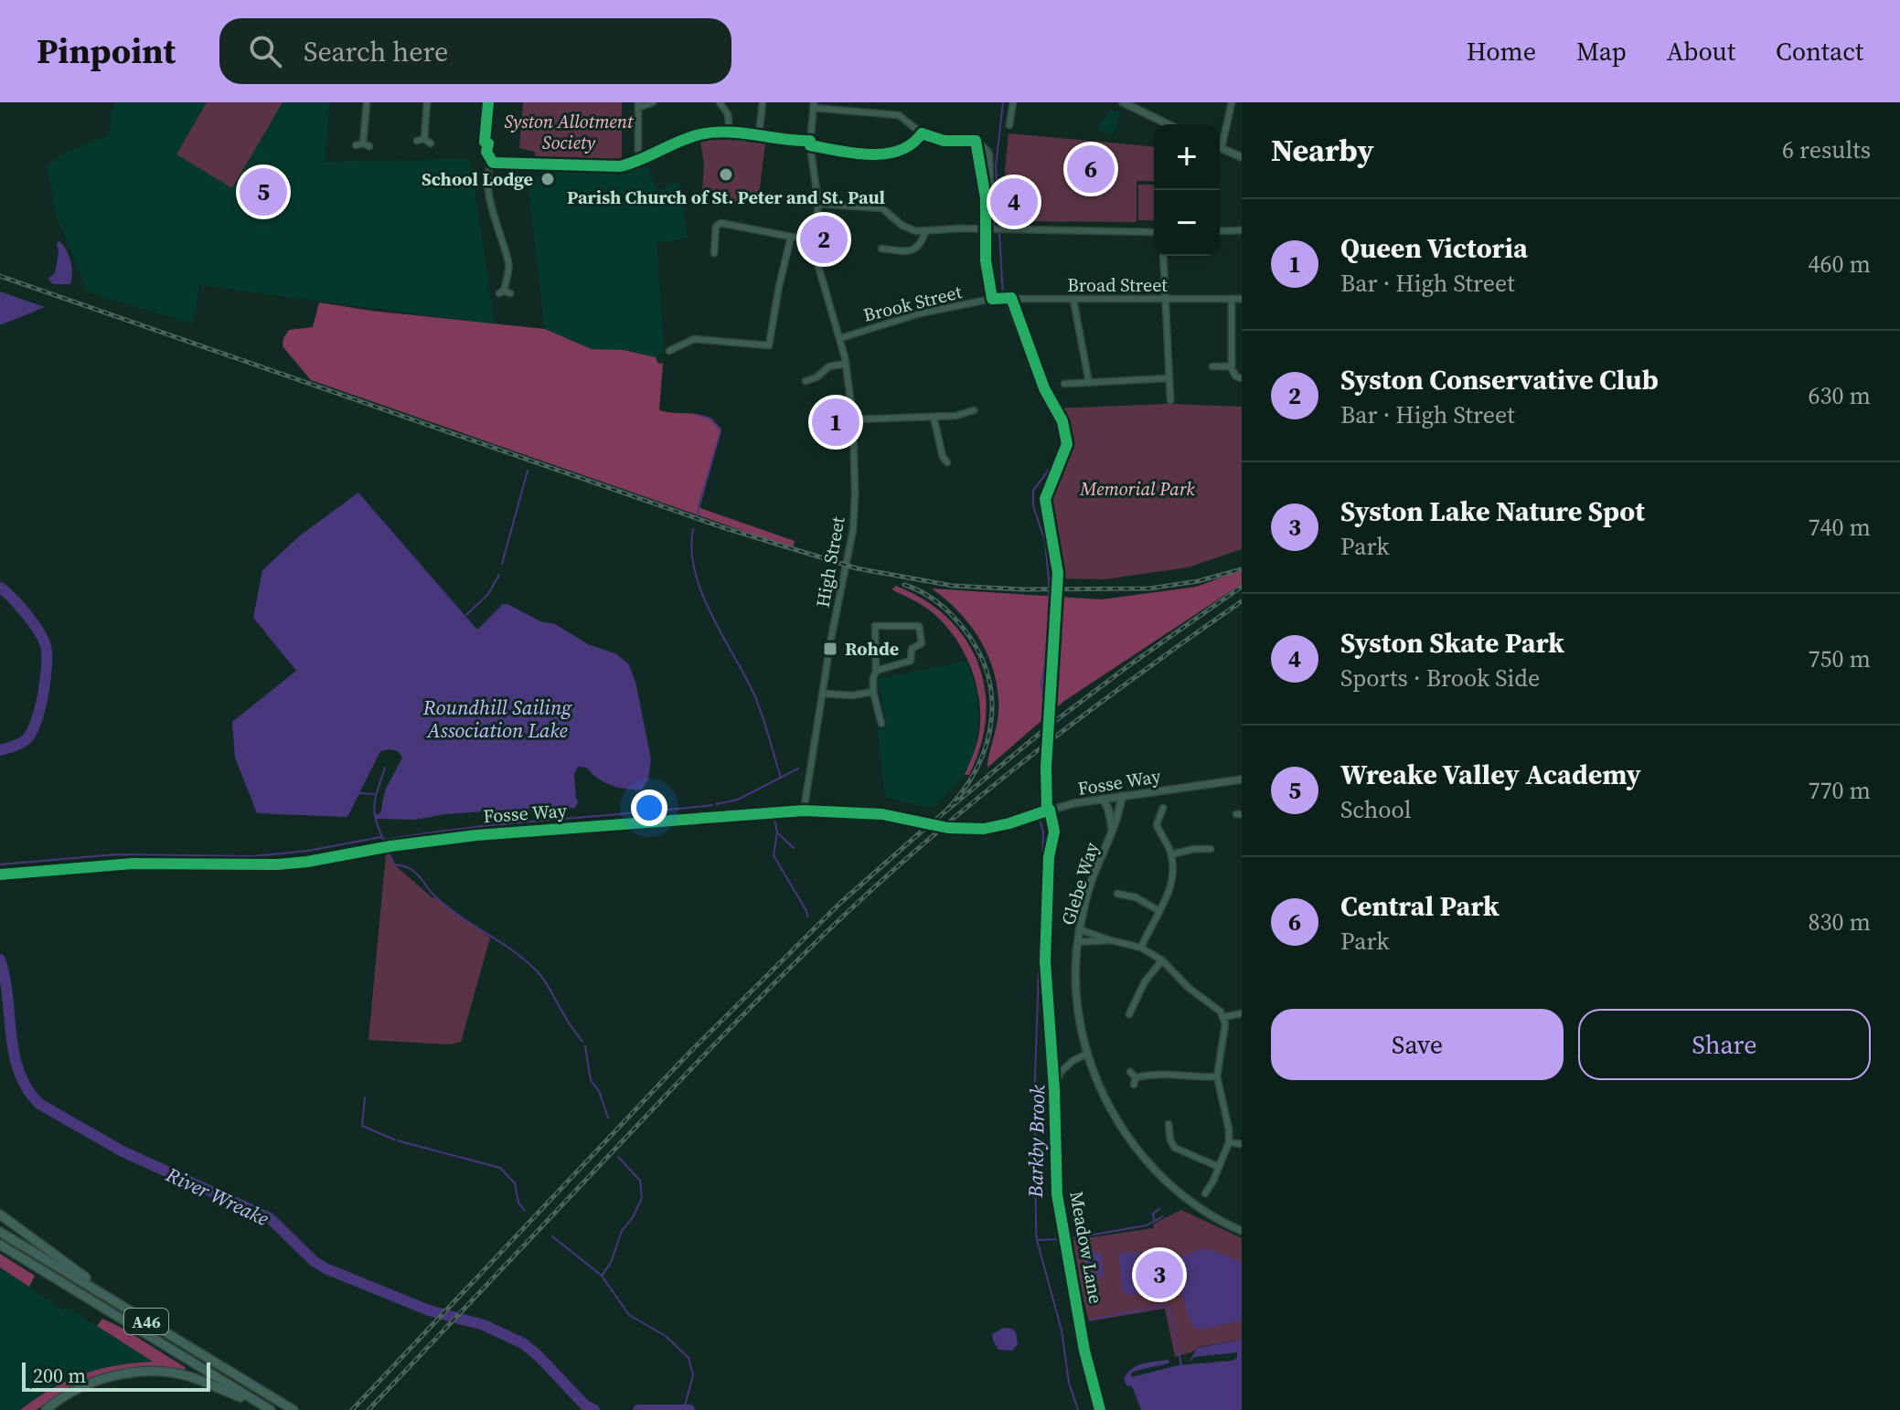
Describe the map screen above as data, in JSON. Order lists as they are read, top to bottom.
{
  "streets": {
    "highway": ["A46"],
    "street": [
      "Broad Street",
      "Brook Street",
      "High Street",
      "Fosse Way",
      "Glebe Way",
      "Meadow Lane"
    ]
  },
  "crossings": [
    ["Broad Street", "Brook Street"],
    ["Brook Street", "High Street"],
    ["High Street", "Fosse Way"],
    ["Fosse Way", "Glebe Way"],
    ["Glebe Way", "Meadow Lane"]
  ],
  "water": ["Roundhill Sailing Association Lake", "Barkby Brook", "River Wreake"],
  "parks": ["Syston Allotment Society", "Memorial Park"],
  "places": {
    "other": ["Parish Church of St. Peter and St. Paul", "School Lodge"],
    "transit": ["Rohde"]
  },
  "scale_bar": "200 m",
  "page": {
    "header": "Pinpoint",
    "search": "Search here",
    "nav": [
      "Home",
      "Map",
      "About",
      "Contact"
    ],
    "heading": ["Nearby", "6 results"],
    "map_buttons": ["+", "−"],
    "pins": [
      "6",
      "5",
      "4",
      "2",
      "1",
      "3"
    ],
    "list": [
      {
        "mark": "1",
        "name": "Queen Victoria",
        "note": "Bar · High Street",
        "value": "460 m"
      },
      {
        "mark": "2",
        "name": "Syston Conservative Club",
        "note": "Bar · High Street",
        "value": "630 m"
      },
      {
        "mark": "3",
        "name": "Syston Lake Nature Spot",
        "note": "Park",
        "value": "740 m"
      },
      {
        "mark": "4",
        "name": "Syston Skate Park",
        "note": "Sports · Brook Side",
        "value": "750 m"
      },
      {
        "mark": "5",
        "name": "Wreake Valley Academy",
        "note": "School",
        "value": "770 m"
      },
      {
        "mark": "6",
        "name": "Central Park",
        "note": "Park",
        "value": "830 m"
      }
    ],
    "buttons": ["Save", "Share"],
    "scale": "200 m"
  }
}
